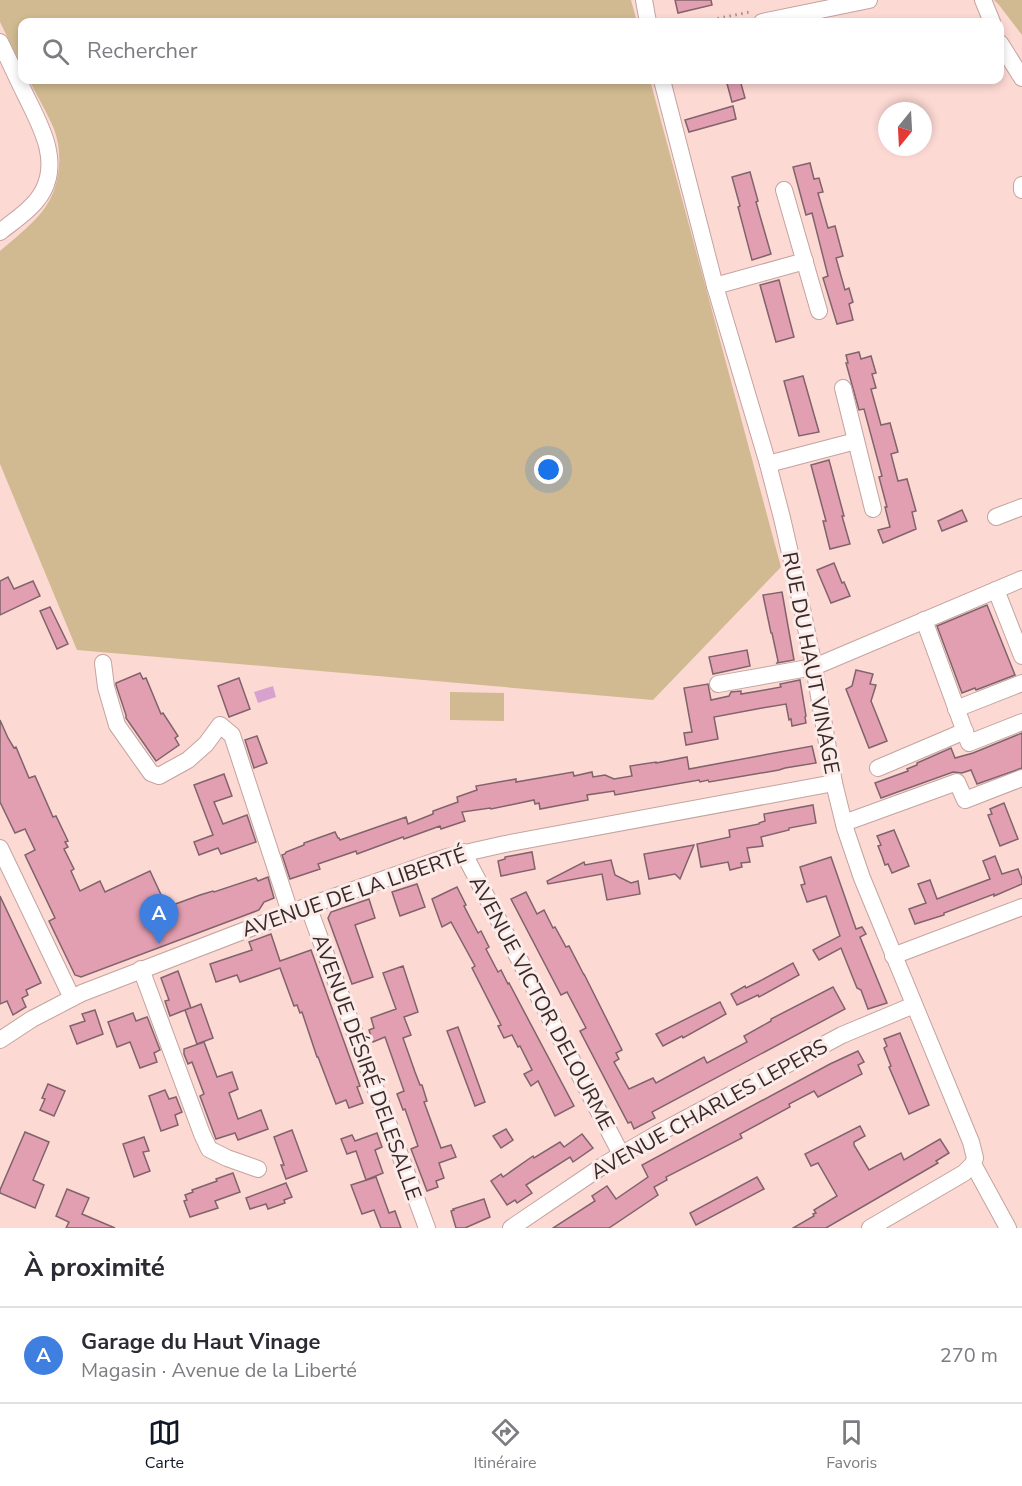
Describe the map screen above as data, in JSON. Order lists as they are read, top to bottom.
{
  "streets": {
    "street": [
      "RUE DU HAUT VINAGE",
      "AVENUE DE LA LIBERTÉ",
      "AVENUE VICTOR DELOURME",
      "AVENUE DÉSIRÉ DELESALLE",
      "AVENUE CHARLES LEPERS"
    ]
  },
  "crossings": [
    ["RUE DU HAUT VINAGE", "AVENUE DE LA LIBERTÉ"],
    ["RUE DU HAUT VINAGE", "AVENUE CHARLES LEPERS"],
    ["AVENUE DE LA LIBERTÉ", "AVENUE VICTOR DELOURME"],
    ["AVENUE DE LA LIBERTÉ", "AVENUE DÉSIRÉ DELESALLE"],
    ["AVENUE VICTOR DELOURME", "AVENUE CHARLES LEPERS"]
  ],
  "north": "bottom",
  "page": {
    "search": "Rechercher",
    "pins": "A",
    "heading": "À proximité",
    "list": [
      {
        "mark": "A",
        "name": "Garage du Haut Vinage",
        "note": "Magasin · Avenue de la Liberté",
        "value": "270 m"
      }
    ],
    "nav": ["Carte", "Itinéraire", "Favoris"]
  }
}
